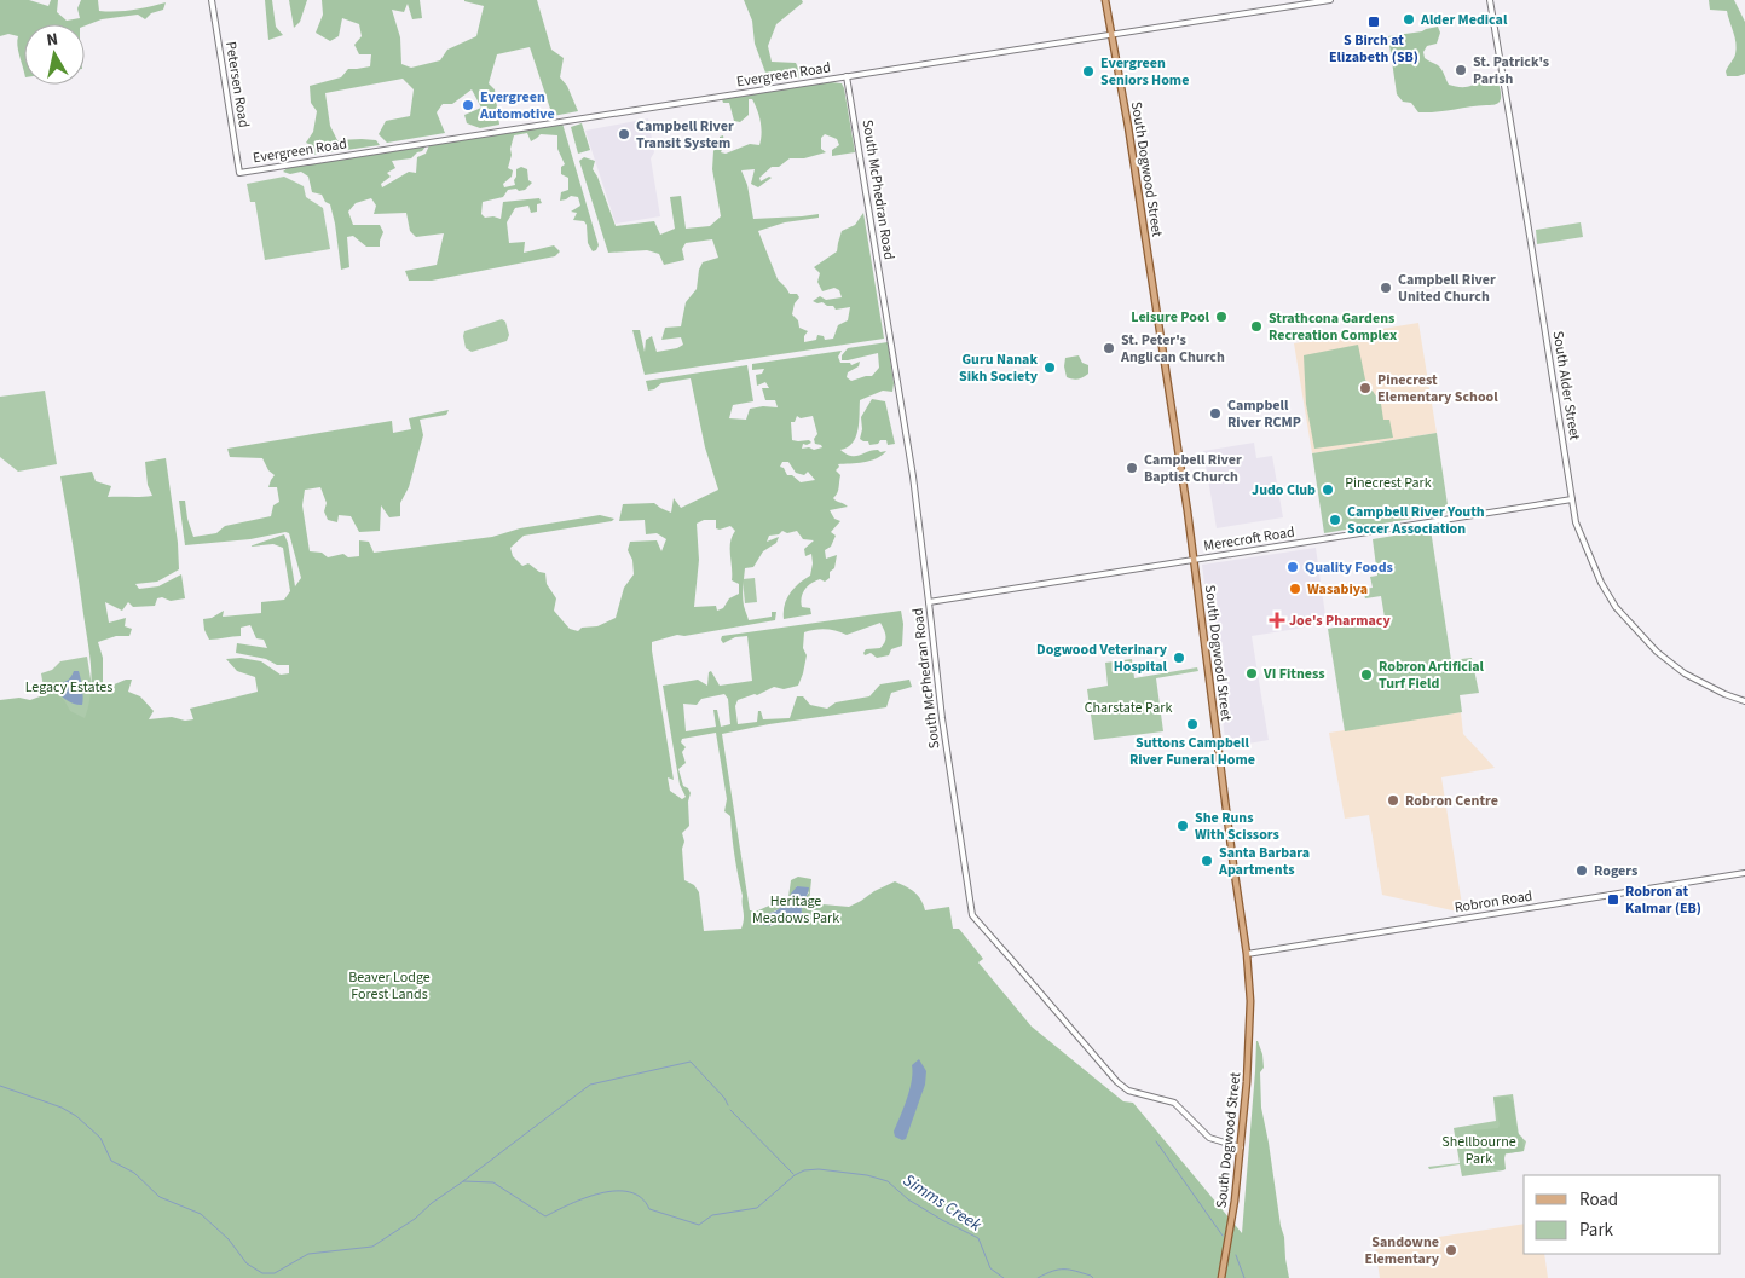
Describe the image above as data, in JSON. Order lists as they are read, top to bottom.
{
  "streets": {
    "main road": ["South Dogwood Street"],
    "street": [
      "Evergreen Road",
      "Petersen Road",
      "South McPhedran Road",
      "South Alder Street",
      "Merecroft Road",
      "Robron Road"
    ]
  },
  "crossings": [
    ["Evergreen Road", "Petersen Road"],
    ["Evergreen Road", "South Dogwood Street"],
    ["Evergreen Road", "South McPhedran Road"],
    ["South Dogwood Street", "South McPhedran Road"],
    ["South Dogwood Street", "Merecroft Road"],
    ["South Dogwood Street", "Robron Road"],
    ["South McPhedran Road", "Merecroft Road"],
    ["South Alder Street", "Merecroft Road"]
  ],
  "water": ["Simms Creek"],
  "parks": [
    "Pinecrest Park",
    "Legacy Estates",
    "Charstate Park",
    "Heritage Meadows Park",
    "Beaver Lodge Forest Lands",
    "Shellbourne Park"
  ],
  "places": {
    "other": [
      "Alder Medical",
      "St. Patrick's Parish",
      "Evergreen Seniors Home",
      "Evergreen Automotive",
      "Campbell River Transit System",
      "Campbell River United Church",
      "Leisure Pool",
      "Strathcona Gardens Recreation Complex",
      "St. Peter's Anglican Church",
      "Guru Nanak Sikh Society",
      "Pinecrest Elementary School",
      "Campbell River RCMP",
      "Campbell River Baptist Church",
      "Judo Club",
      "Campbell River Youth Soccer Association",
      "Quality Foods",
      "Wasabiya",
      "Dogwood Veterinary Hospital",
      "VI Fitness",
      "Robron Artificial Turf Field",
      "Suttons Campbell River Funeral Home",
      "Robron Centre",
      "She Runs With Scissors",
      "Santa Barbara Apartments",
      "Rogers",
      "Sandowne Elementary"
    ],
    "transit": ["S Birch at Elizabeth (SB)", "Robron at Kalmar (EB)"],
    "health": ["Joe's Pharmacy"]
  },
  "legend": ["Road", "Park"],
  "north": "top"
}
